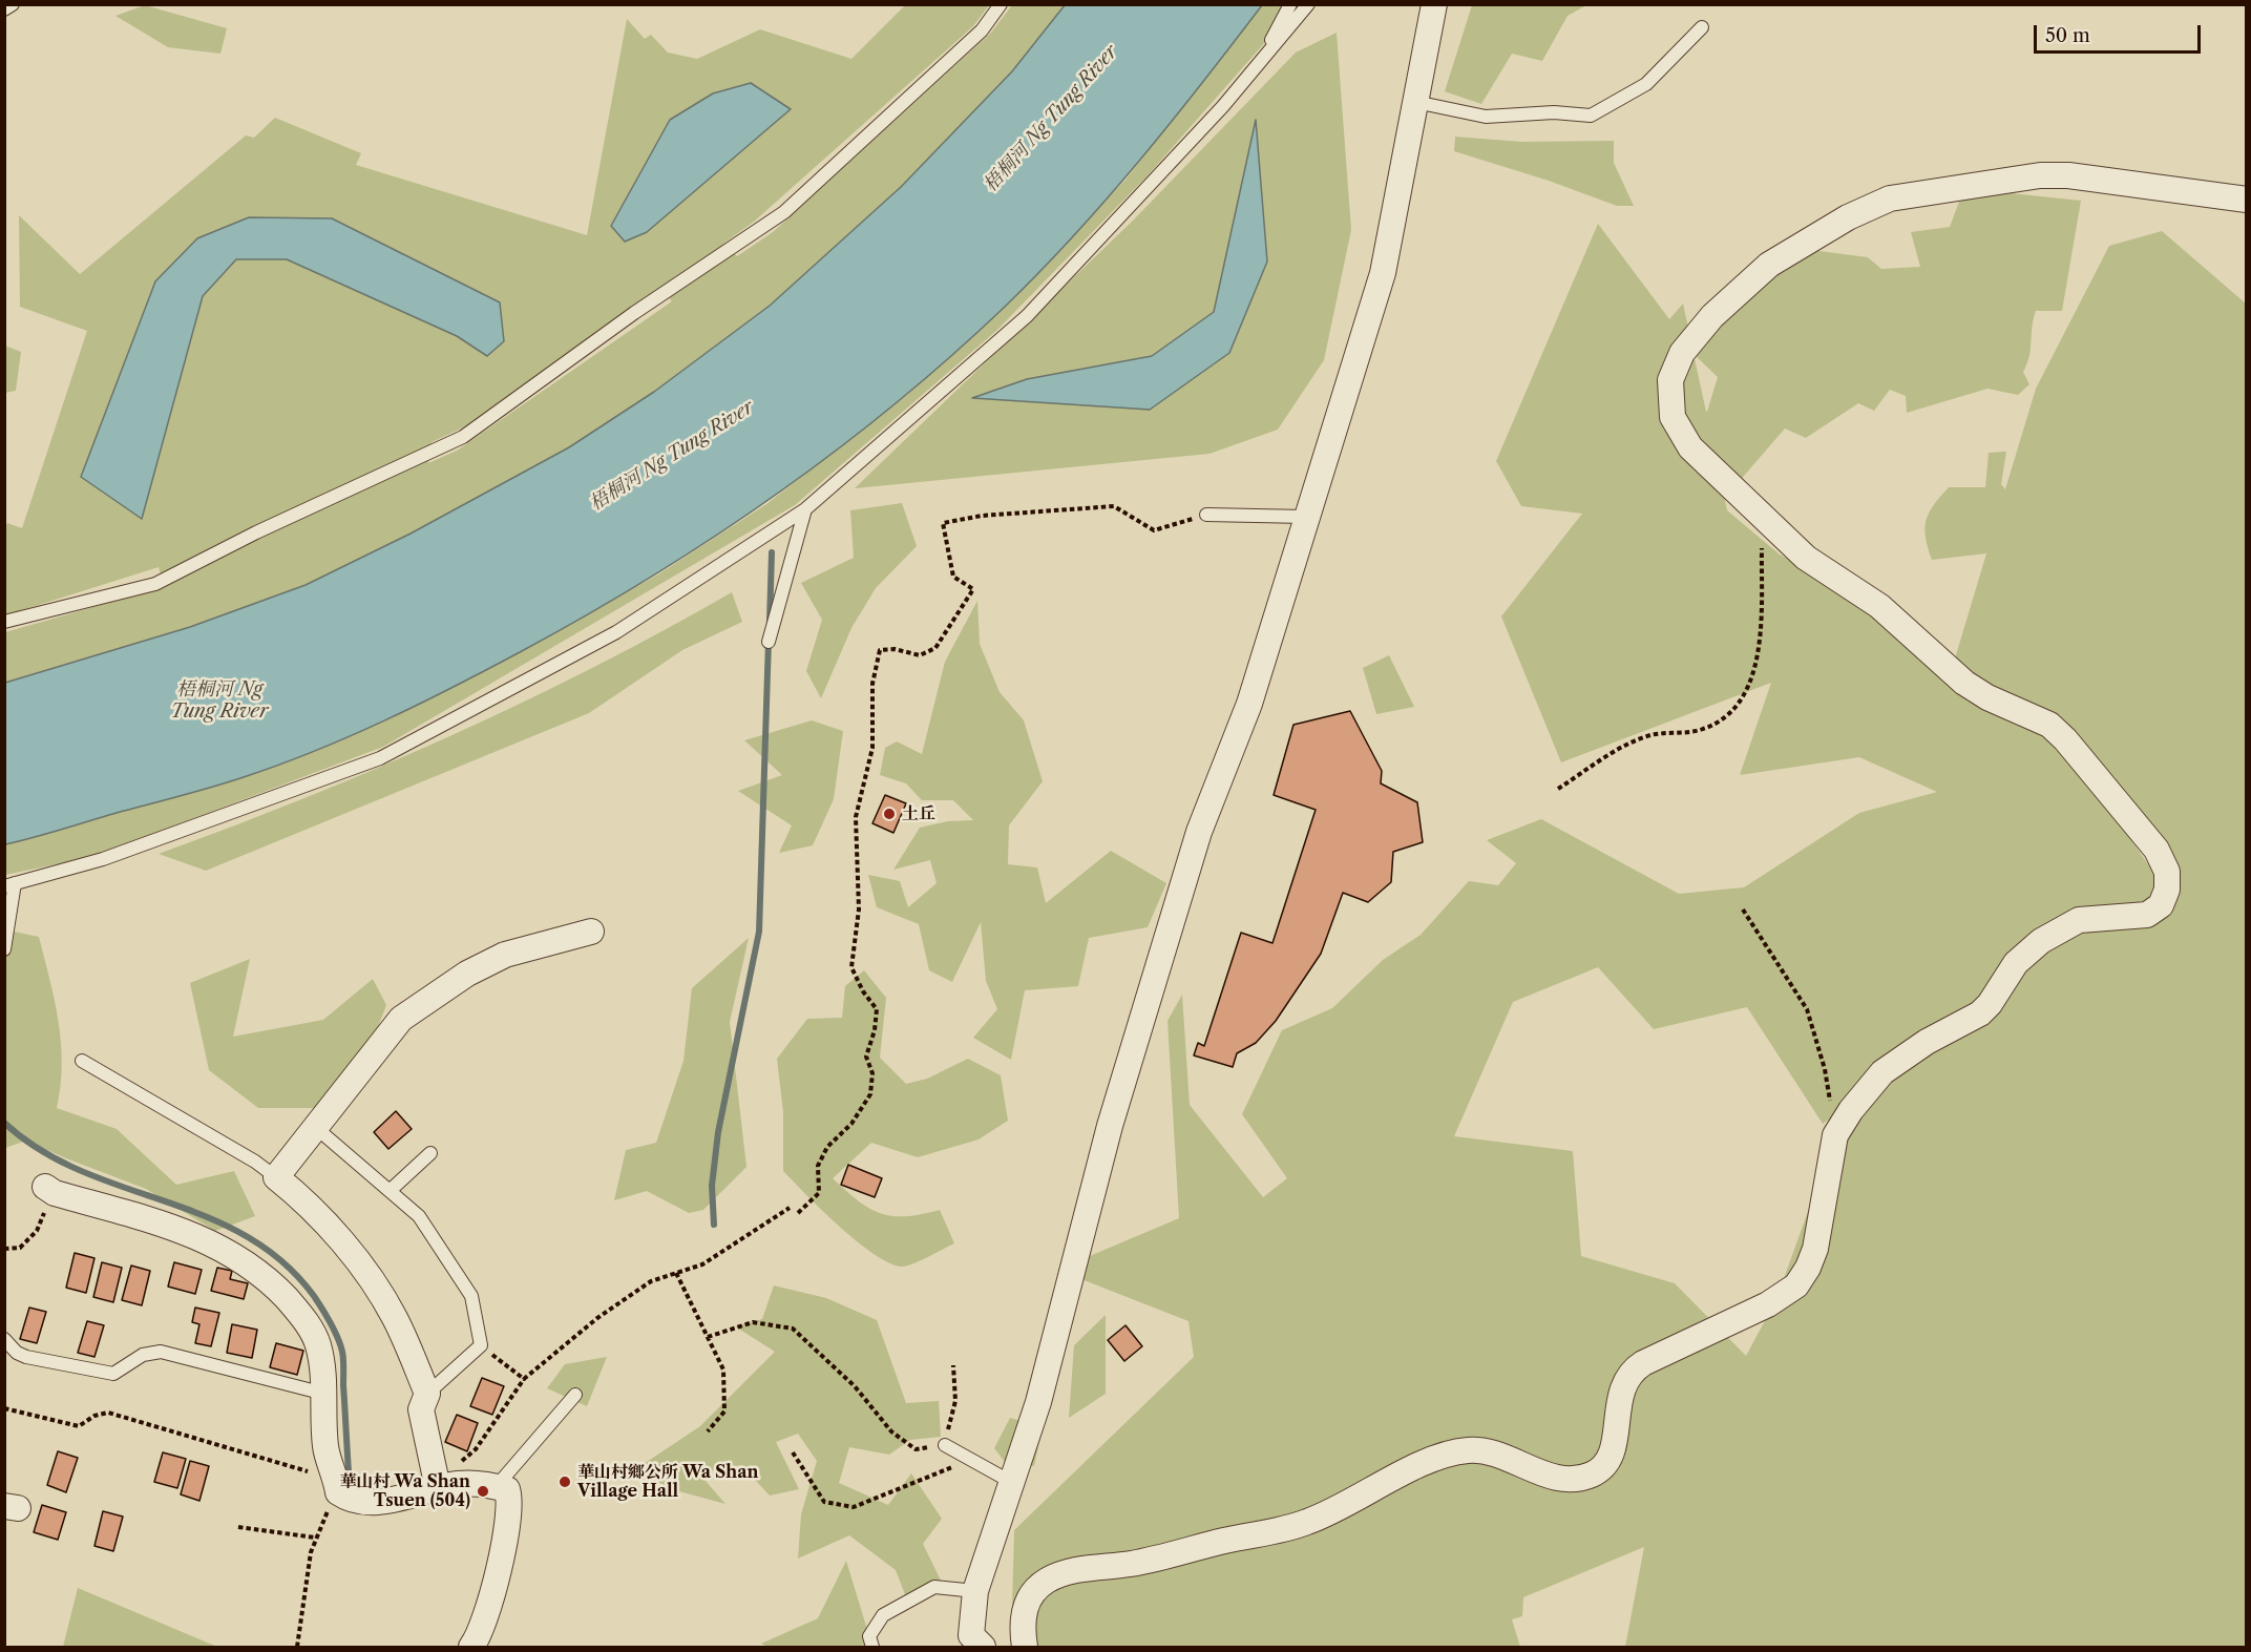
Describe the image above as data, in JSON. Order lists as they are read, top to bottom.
{
  "water": ["梧桐河 Ng Tung River"],
  "places": ["土丘", "華山村鄉公所 Wa Shan Village Hall", "華山村 Wa Shan Tsuen (504)"],
  "scale_bar": "50 m"
}
